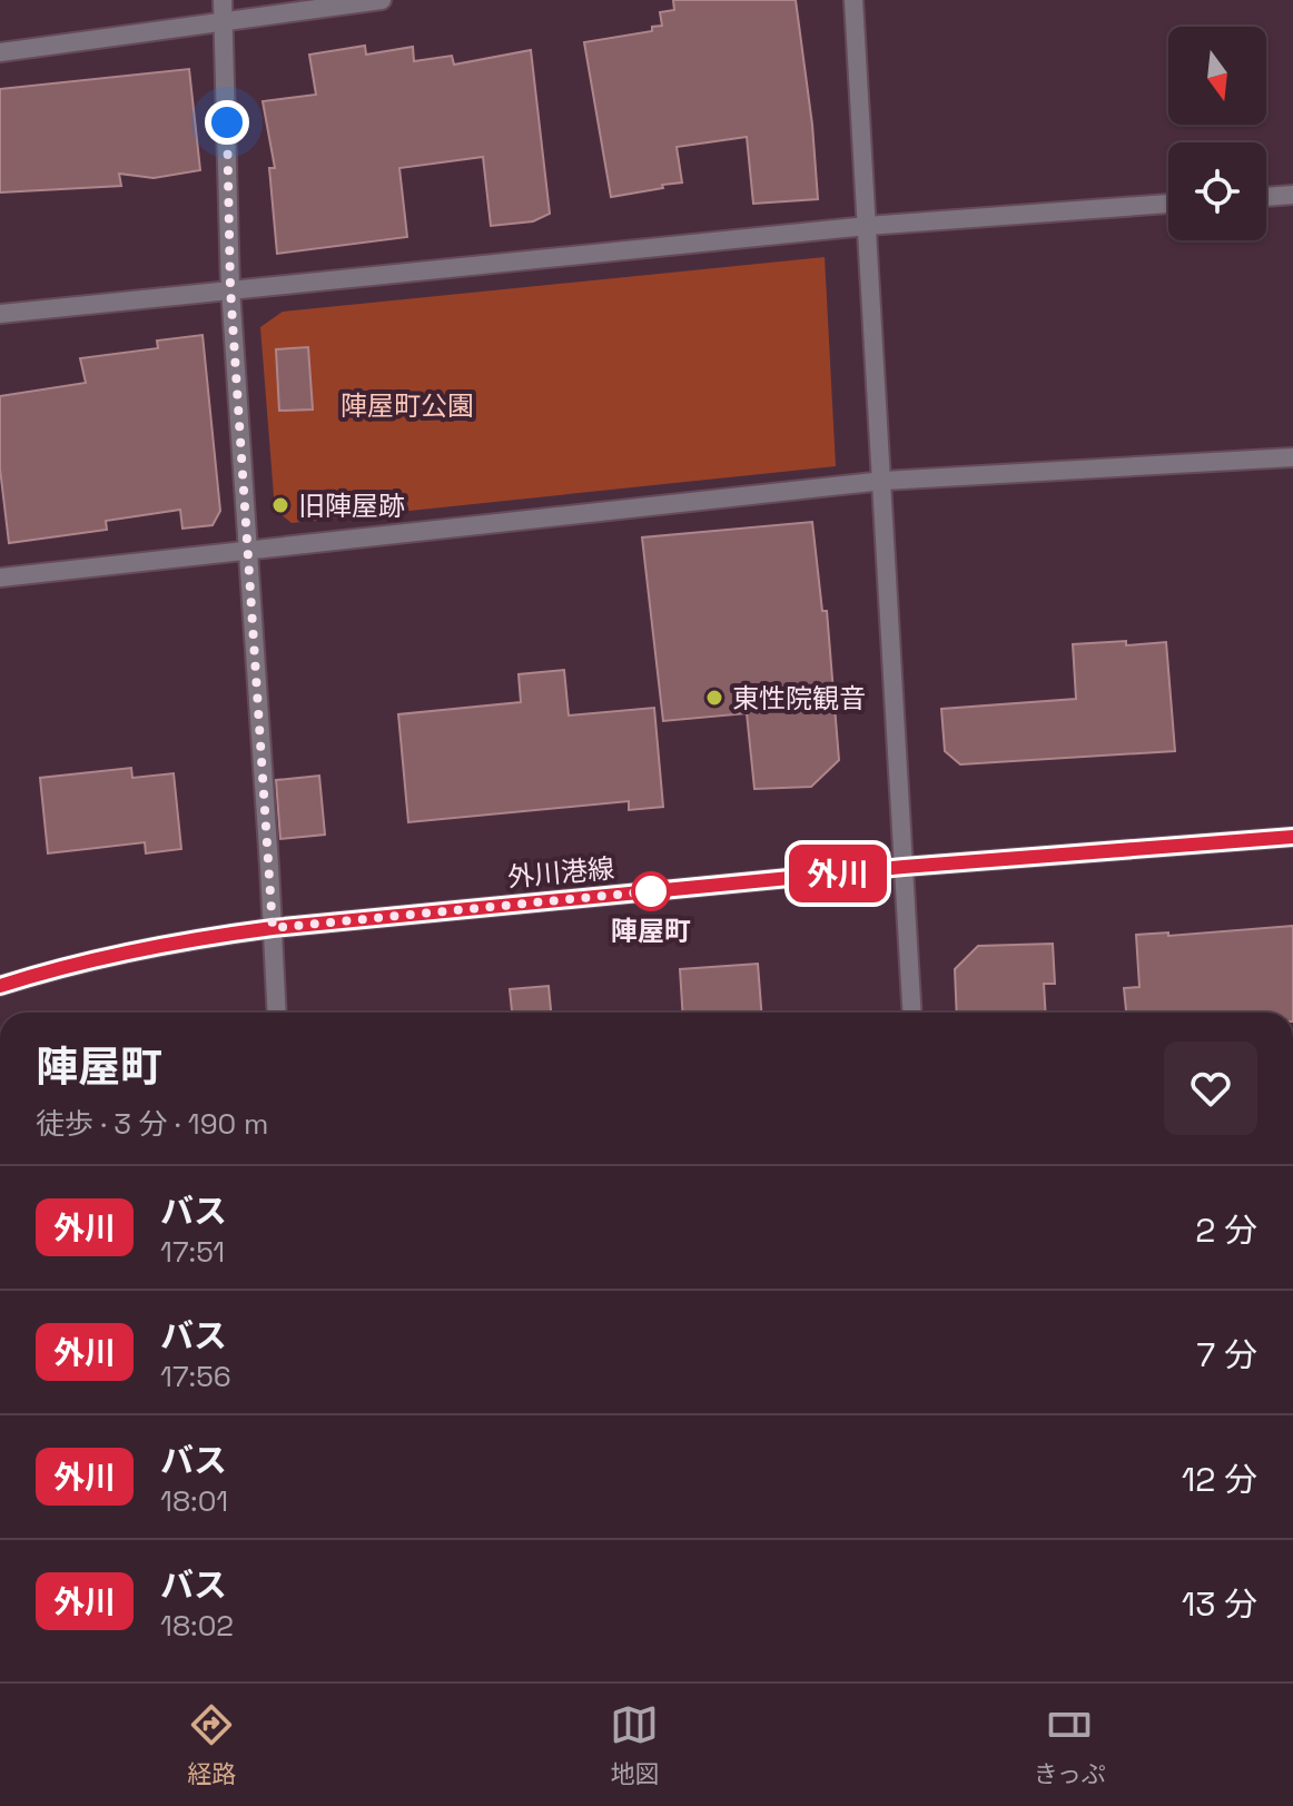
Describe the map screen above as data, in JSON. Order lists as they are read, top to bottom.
{
  "streets": {
    "main road": ["外川港線"]
  },
  "parks": ["陣屋町公園"],
  "places": ["旧陣屋跡", "東性院観音", "陣屋町"],
  "lines": ["bus line 外川"],
  "north": "bottom",
  "page": {
    "on_map": "外川",
    "heading": ["陣屋町", "徒歩 · 3 分 · 190 m"],
    "list": [
      {
        "mark": "外川",
        "name": "バス",
        "note": "17:51",
        "value": "2 分"
      },
      {
        "mark": "外川",
        "name": "バス",
        "note": "17:56",
        "value": "7 分"
      },
      {
        "mark": "外川",
        "name": "バス",
        "note": "18:01",
        "value": "12 分"
      },
      {
        "mark": "外川",
        "name": "バス",
        "note": "18:02",
        "value": "13 分"
      }
    ],
    "tabs": ["経路", "地図", "きっぷ"]
  }
}
